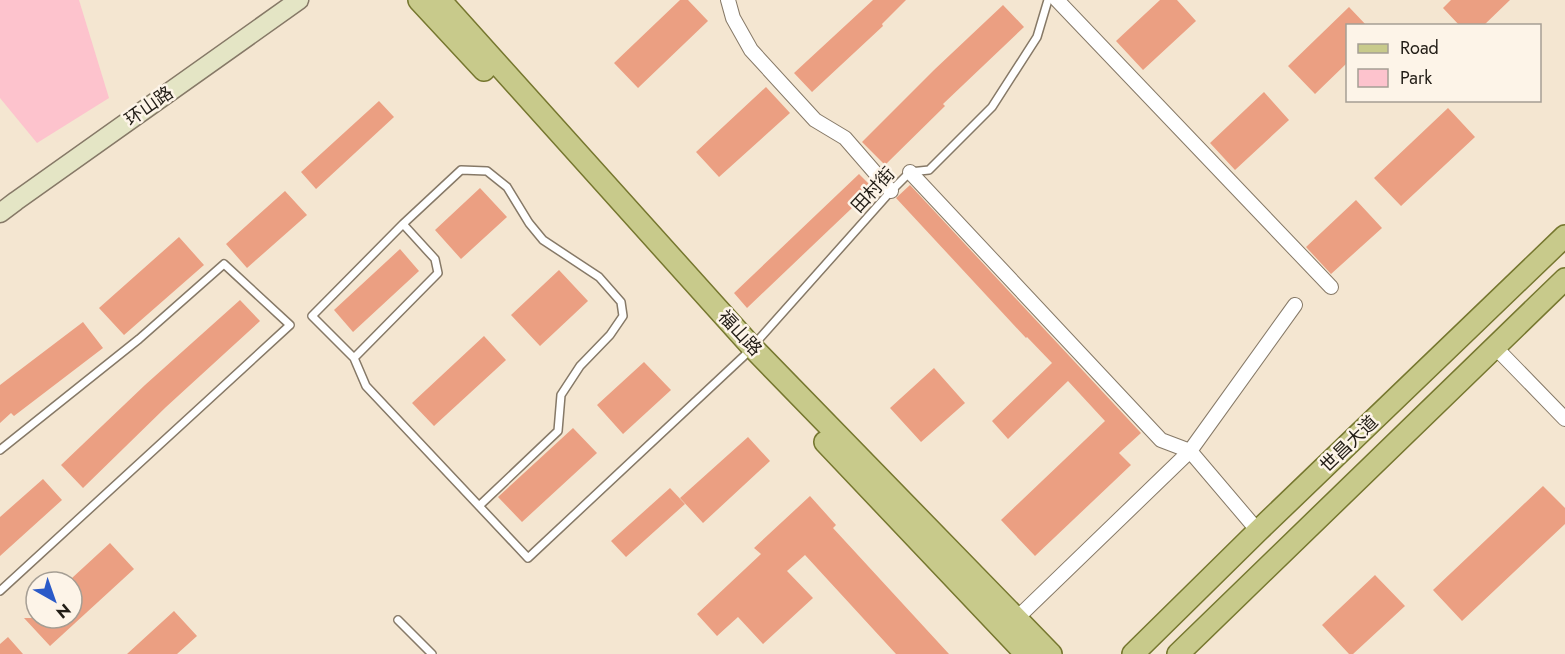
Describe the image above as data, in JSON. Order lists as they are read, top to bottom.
{
  "streets": {
    "main road": ["环山路", "福山路", "世昌大道"],
    "lane": ["田村街"]
  },
  "crossings": [
    ["田村街", "福山路"]
  ],
  "legend": ["Road", "Park"],
  "north": "bottom right"
}
